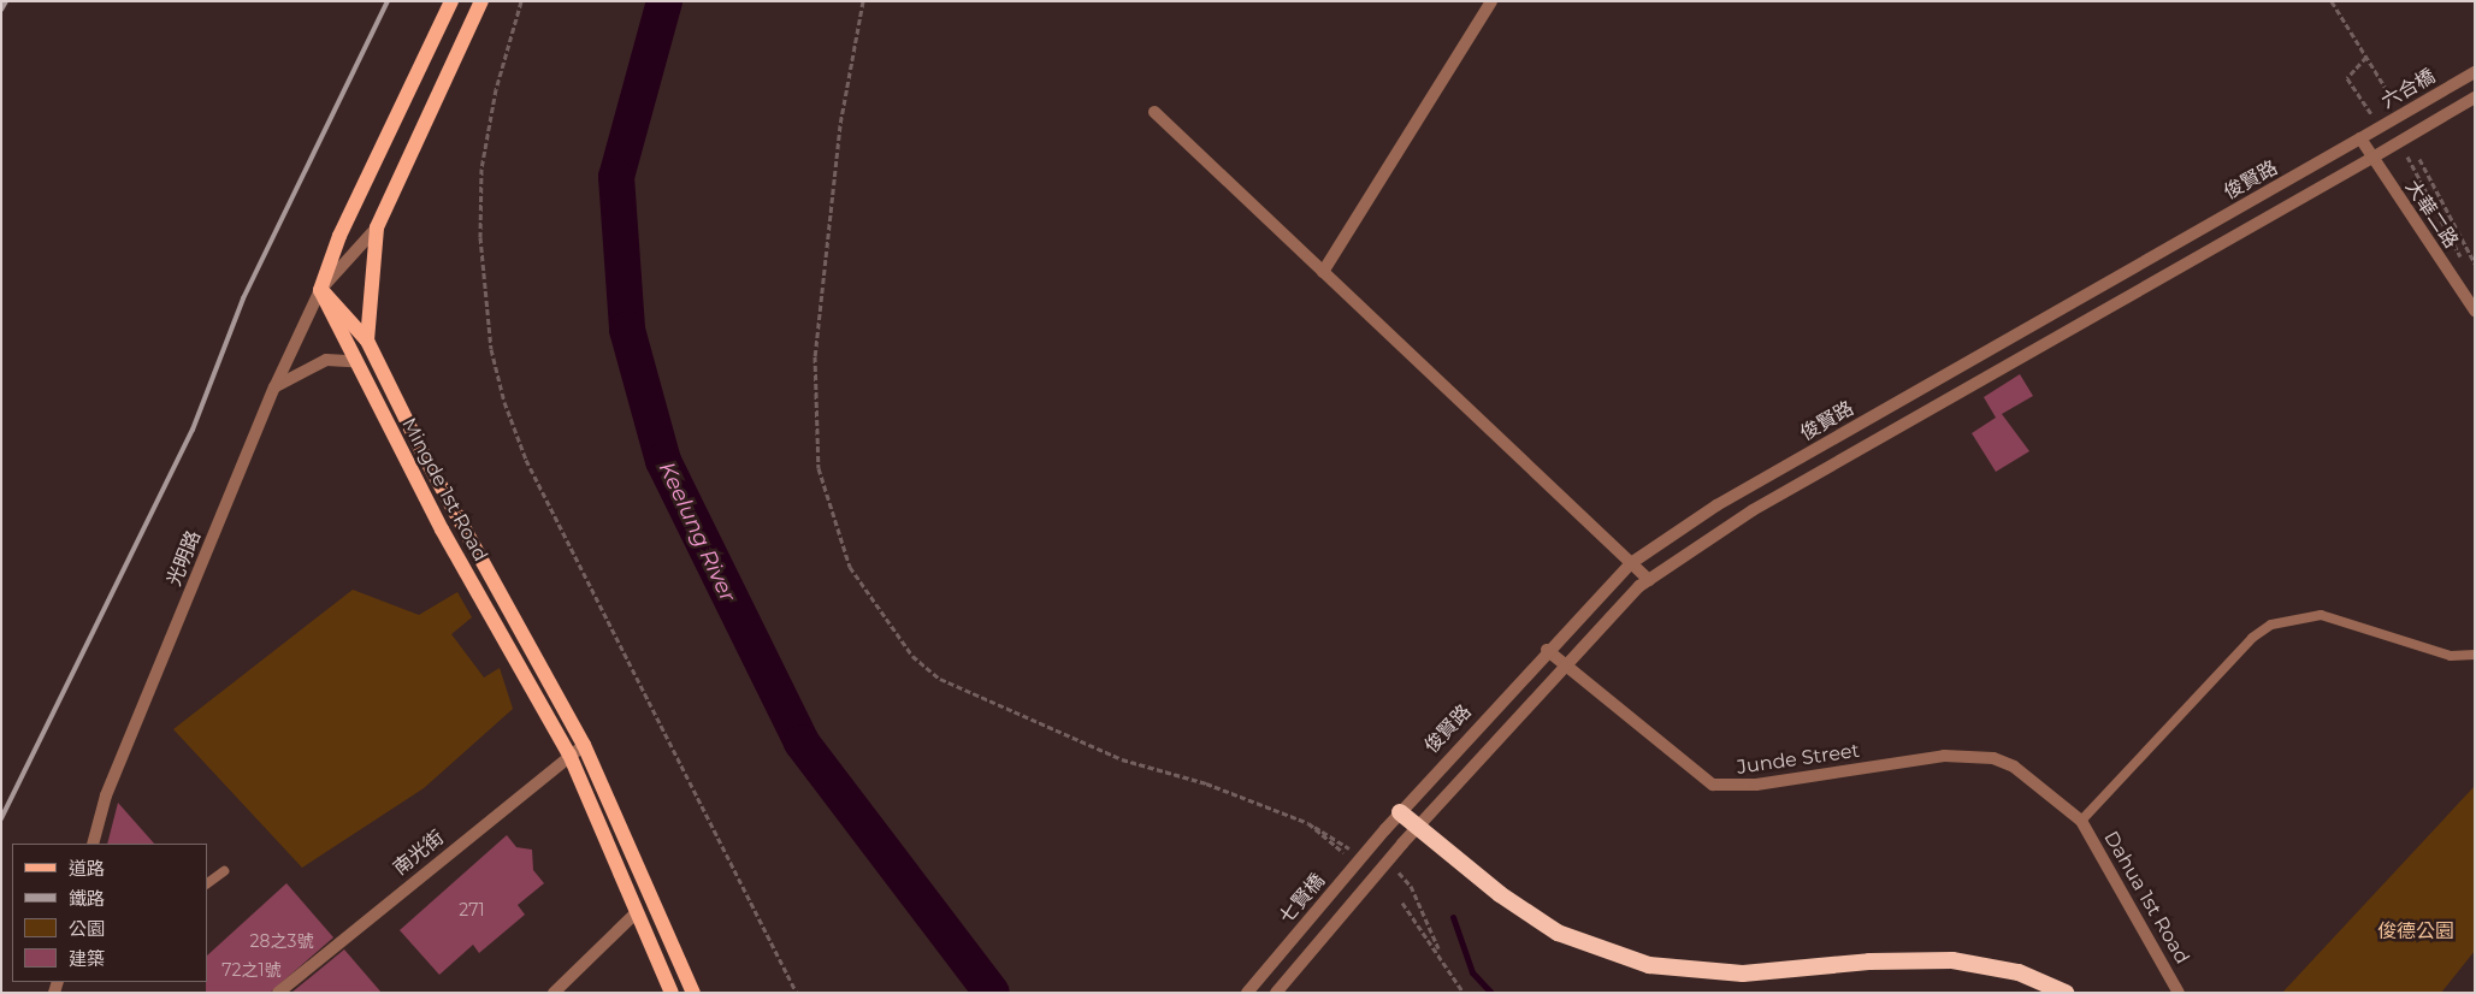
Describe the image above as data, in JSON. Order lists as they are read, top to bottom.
{
  "streets": {
    "main road": ["Mingde 1st Road"],
    "street": [
      "六合橋",
      "俊賢路",
      "大華二路",
      "光明路",
      "Junde Street",
      "南光街",
      "Dahua 1st Road",
      "七賢橋"
    ]
  },
  "crossings": [
    ["六合橋", "俊賢路"],
    ["六合橋", "大華二路"],
    ["俊賢路", "大華二路"],
    ["俊賢路", "Junde Street"],
    ["俊賢路", "七賢橋"],
    ["Mingde 1st Road", "光明路"],
    ["Mingde 1st Road", "南光街"],
    ["Junde Street", "Dahua 1st Road"]
  ],
  "water": ["Keelung River"],
  "parks": ["俊德公園"],
  "house_numbers": ["271", "28之3號", "72之1號"],
  "legend": [
    "道路",
    "鐵路",
    "公園",
    "建築"
  ]
}
